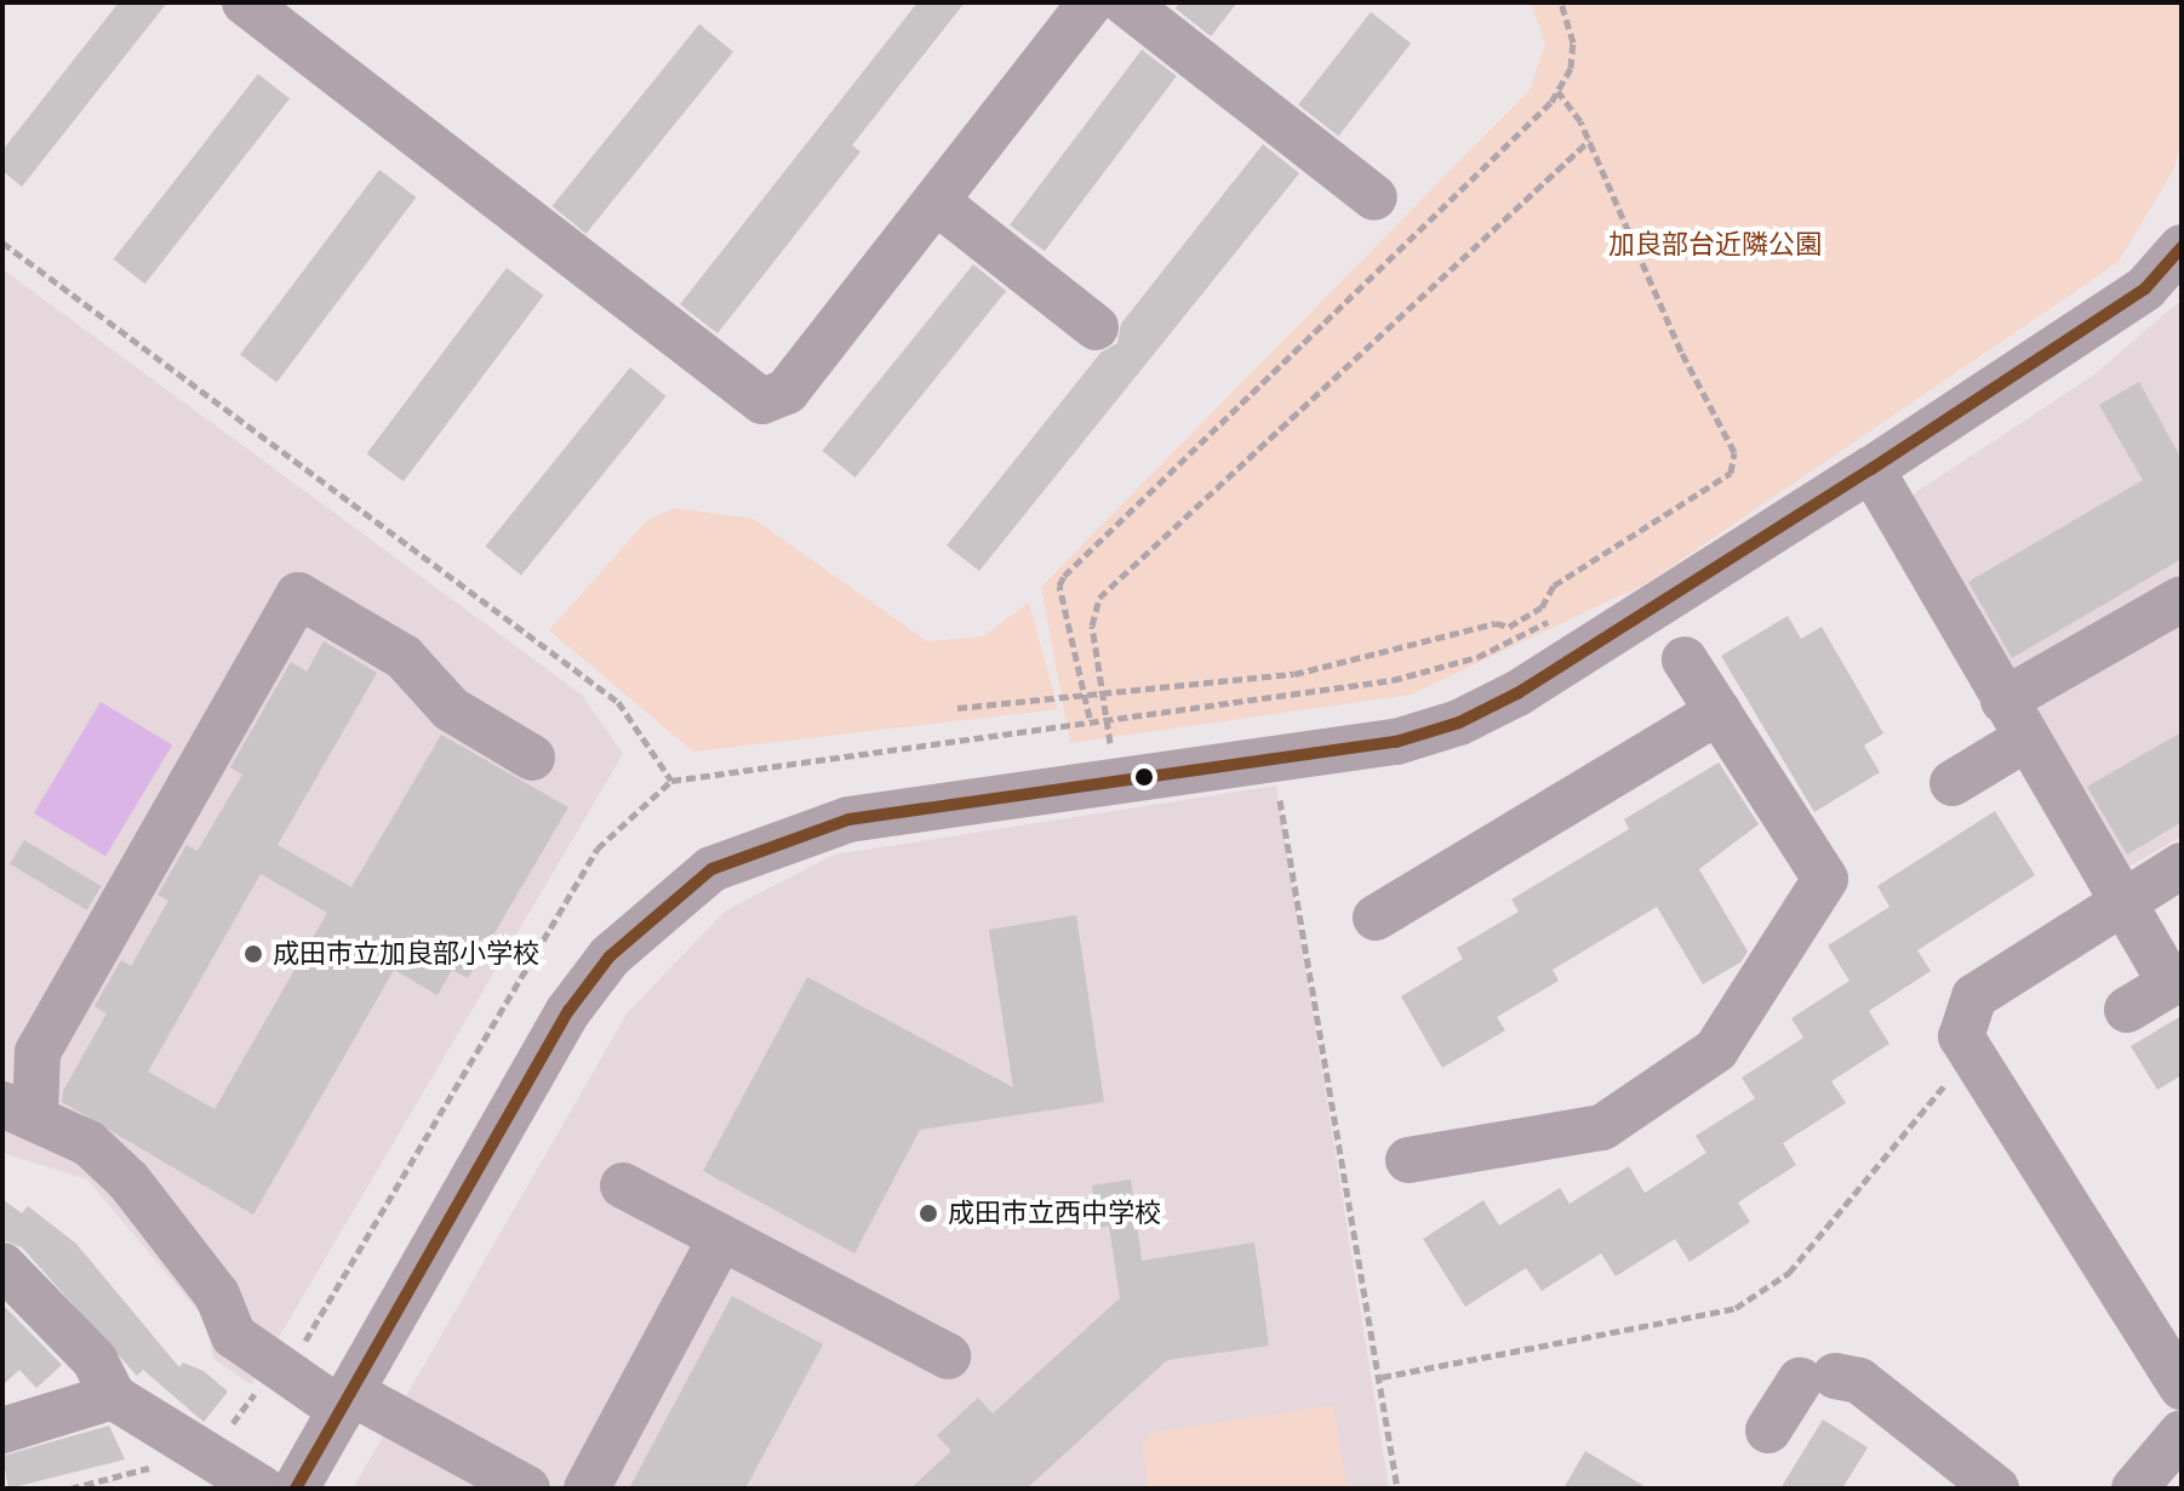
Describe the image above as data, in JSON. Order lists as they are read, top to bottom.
{
  "parks": ["加良部台近隣公園"],
  "places": ["成田市立加良部小学校", "成田市立西中学校"]
}
